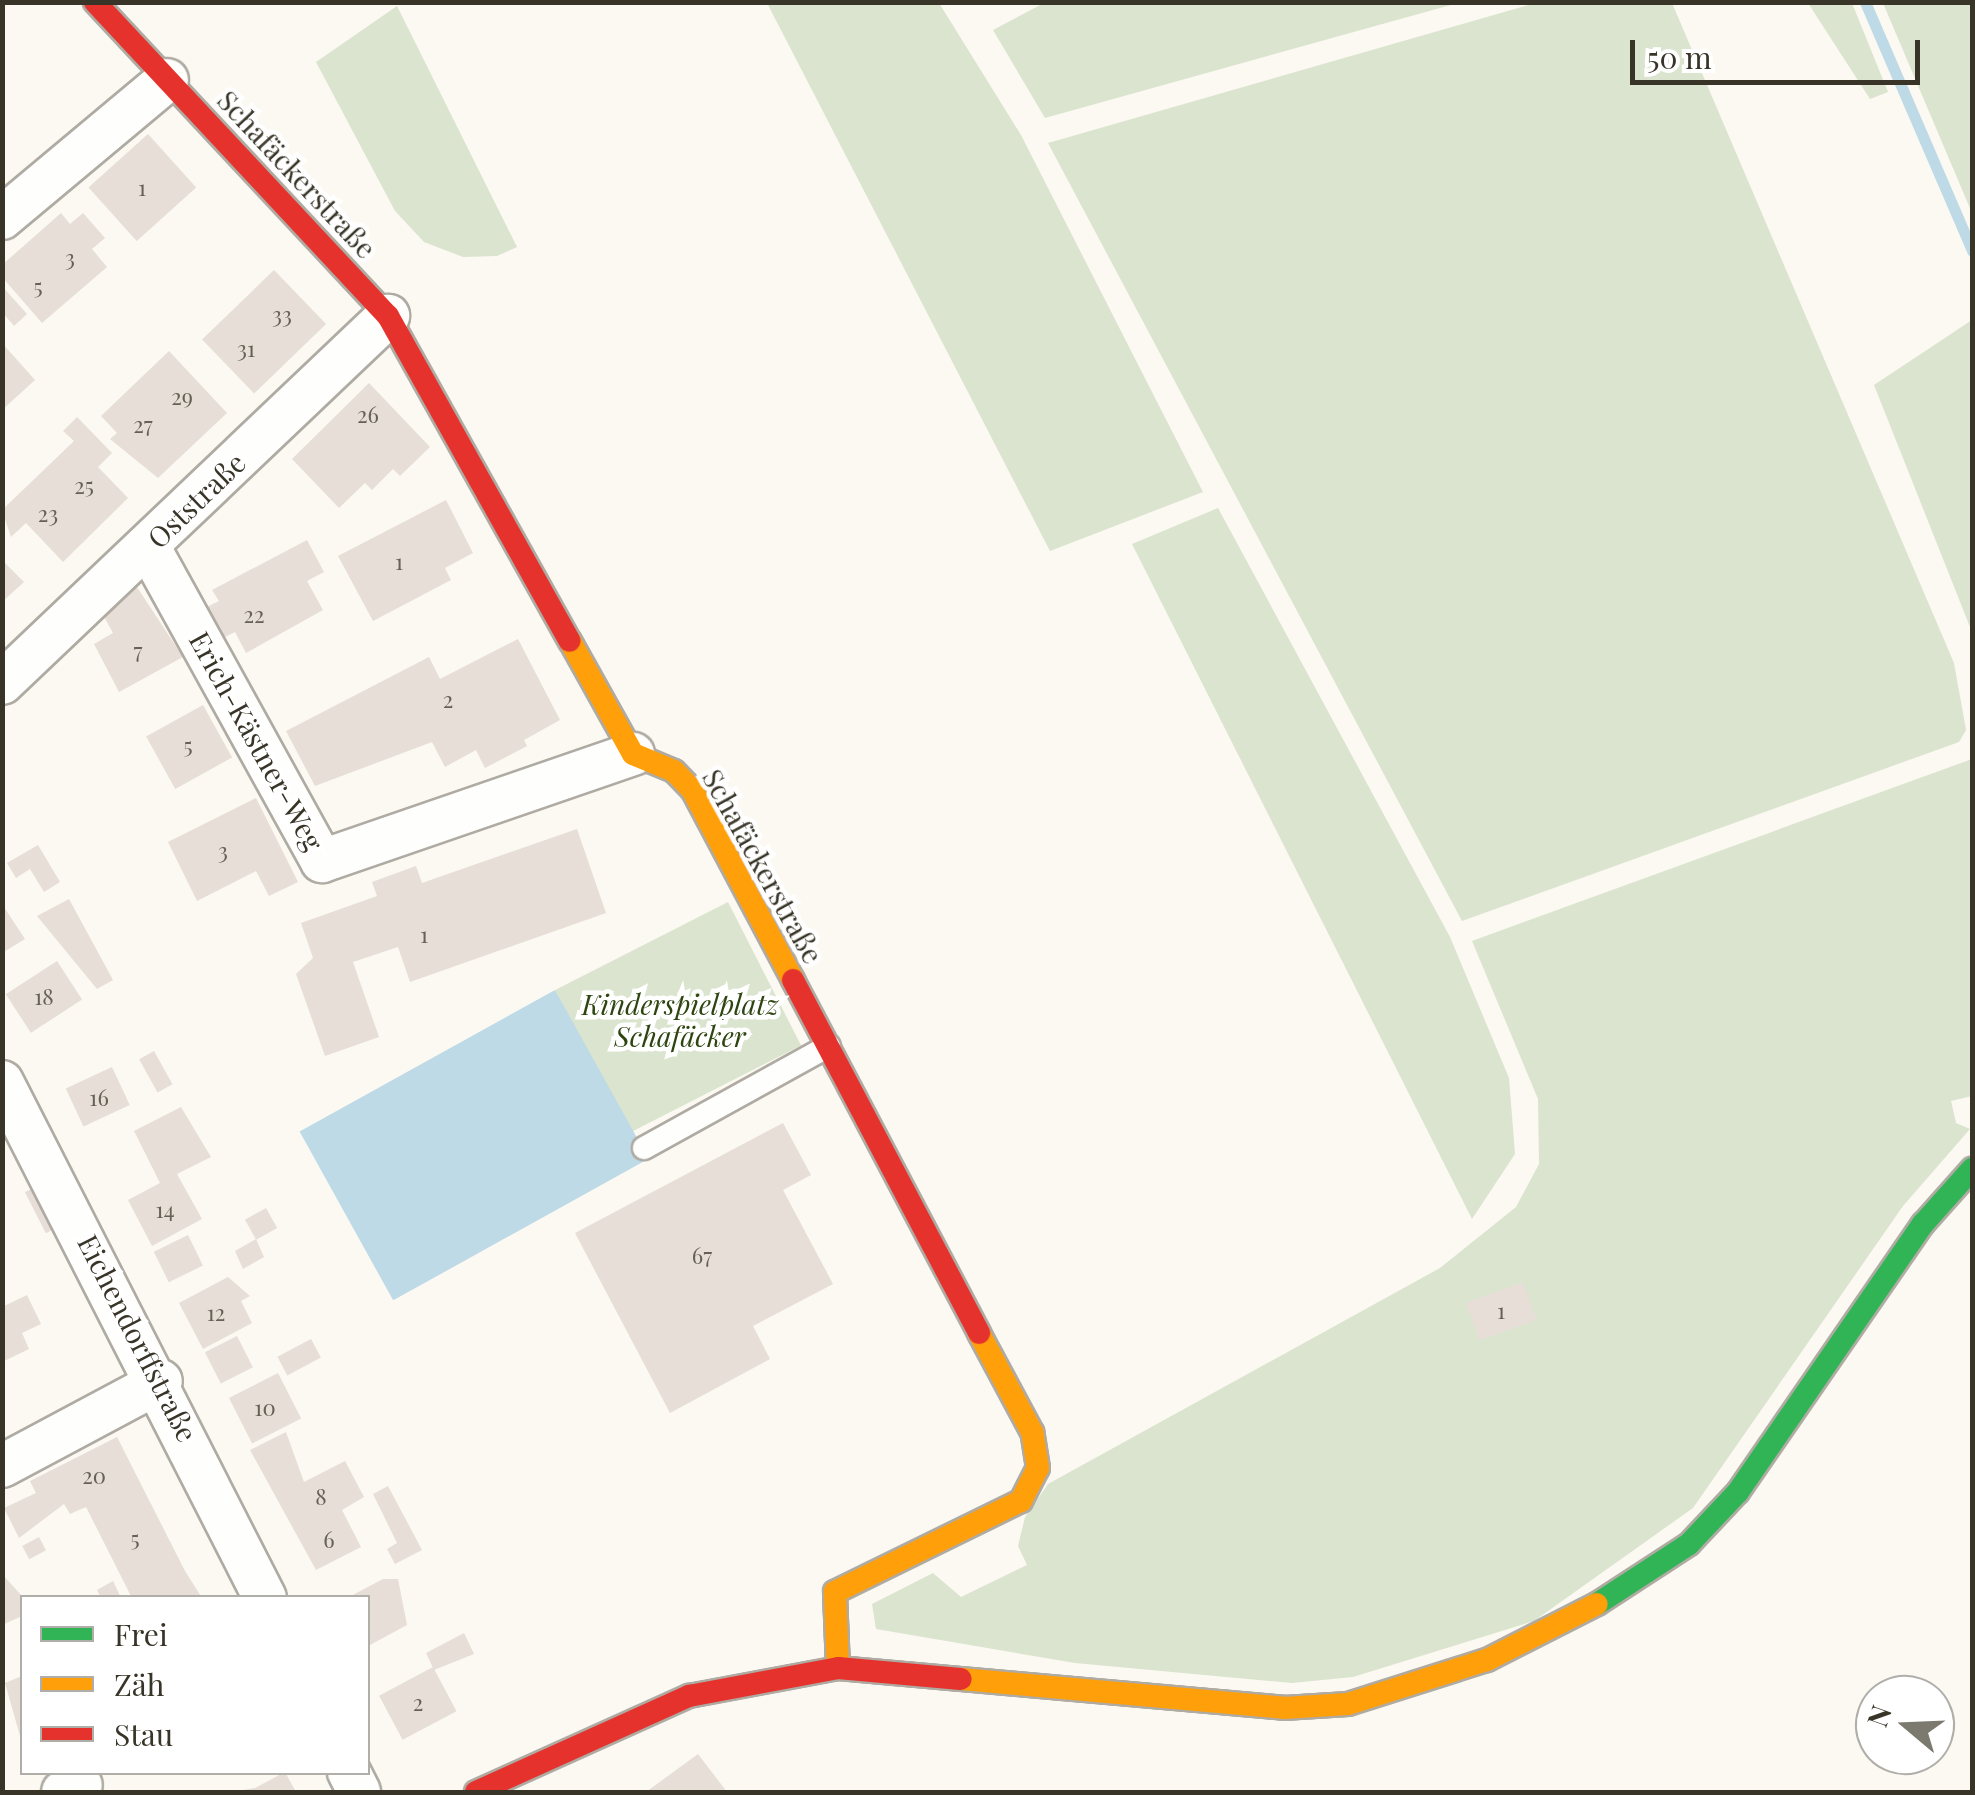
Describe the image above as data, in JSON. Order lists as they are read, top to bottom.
{
  "streets": {
    "street": [
      "Schafäckerstraße",
      "Oststraße",
      "Erich-Kästner-Weg",
      "Eichendorffstraße"
    ]
  },
  "crossings": [
    ["Schafäckerstraße", "Oststraße"],
    ["Schafäckerstraße", "Erich-Kästner-Weg"],
    ["Oststraße", "Erich-Kästner-Weg"]
  ],
  "parks": ["Kinderspielplatz Schafäcker"],
  "house_numbers": [
    "1",
    "3",
    "5",
    "33",
    "31",
    "29",
    "26",
    "27",
    "25",
    "23",
    "1",
    "22",
    "7",
    "2",
    "5",
    "3",
    "1",
    "18",
    "16",
    "14",
    "67",
    "1",
    "12",
    "10",
    "20",
    "8",
    "5",
    "6",
    "2"
  ],
  "legend": ["Frei", "Zäh", "Stau"],
  "scale_bar": "50 m",
  "north": "left"
}
